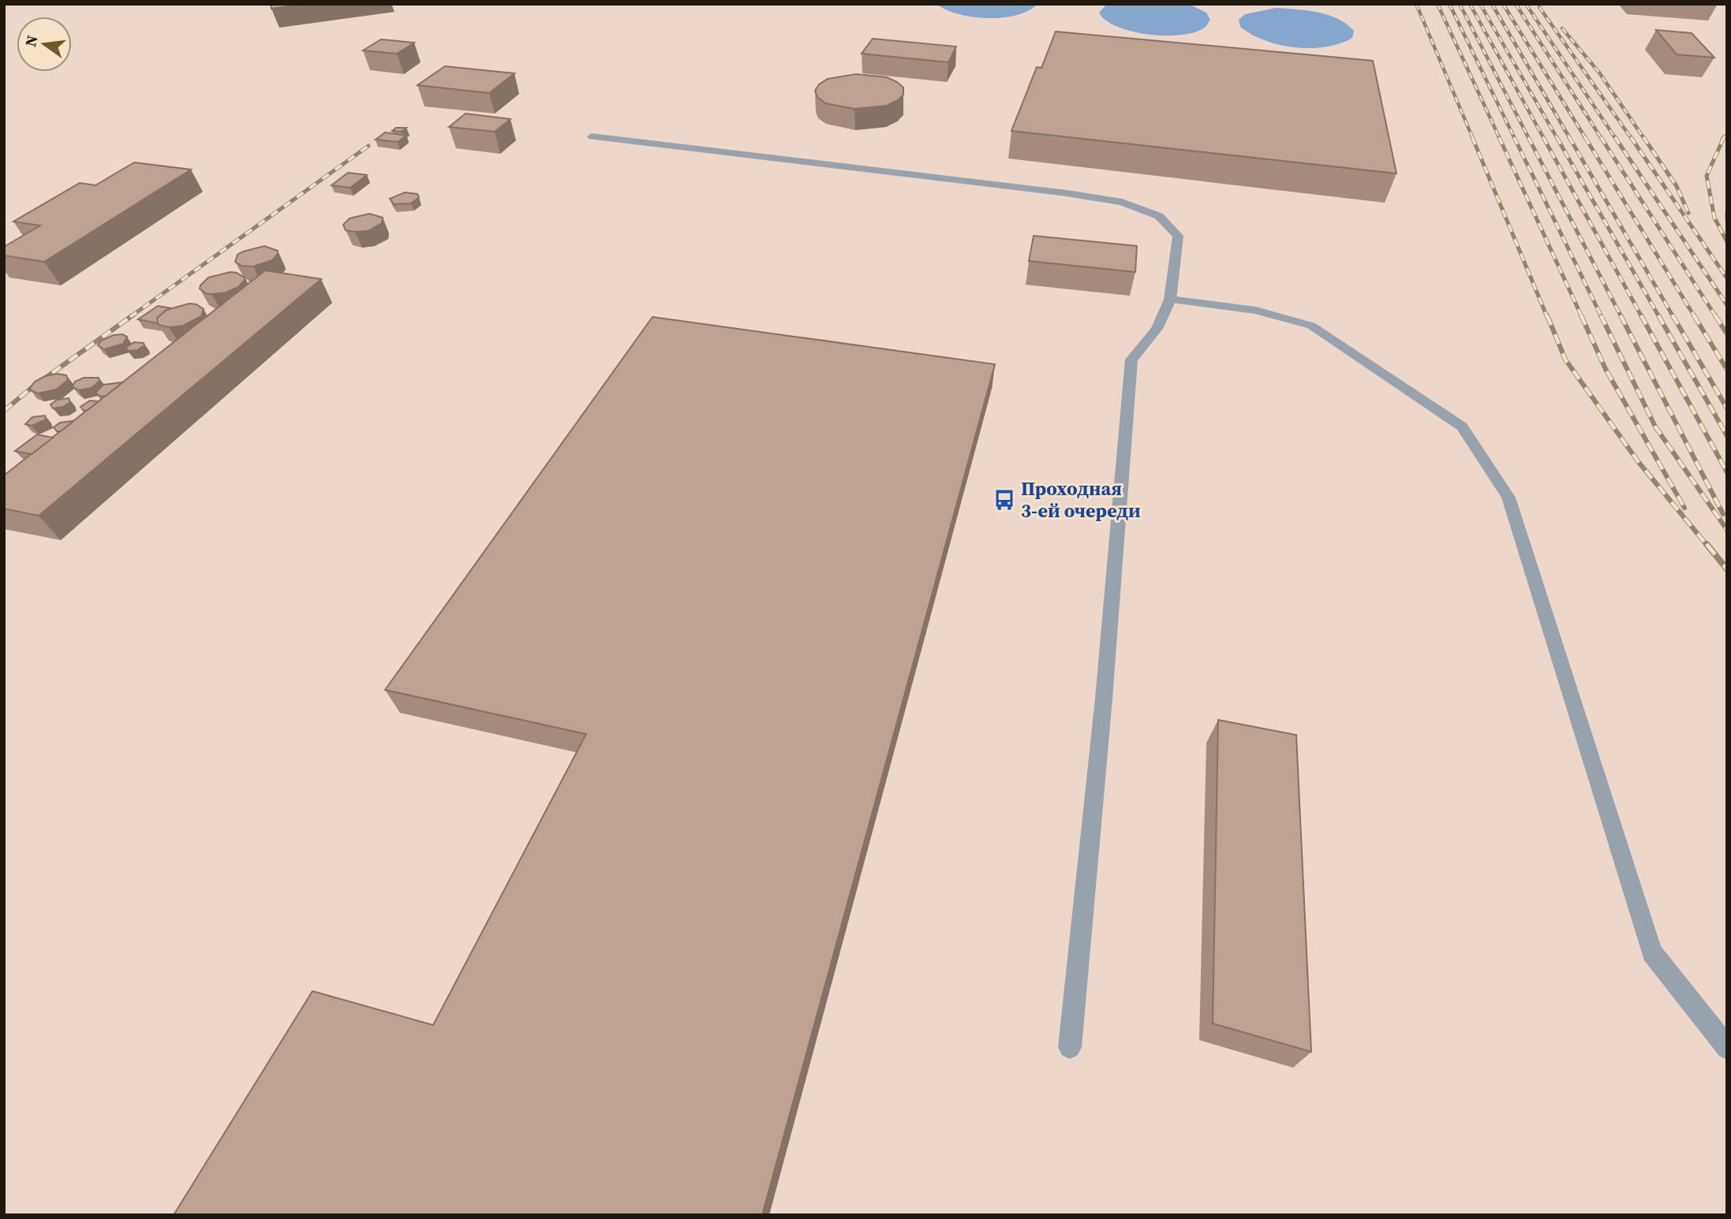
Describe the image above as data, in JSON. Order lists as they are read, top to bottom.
{
  "places": {
    "bus stop": ["Проходная 3-ей очереди"]
  },
  "north": "left"
}
